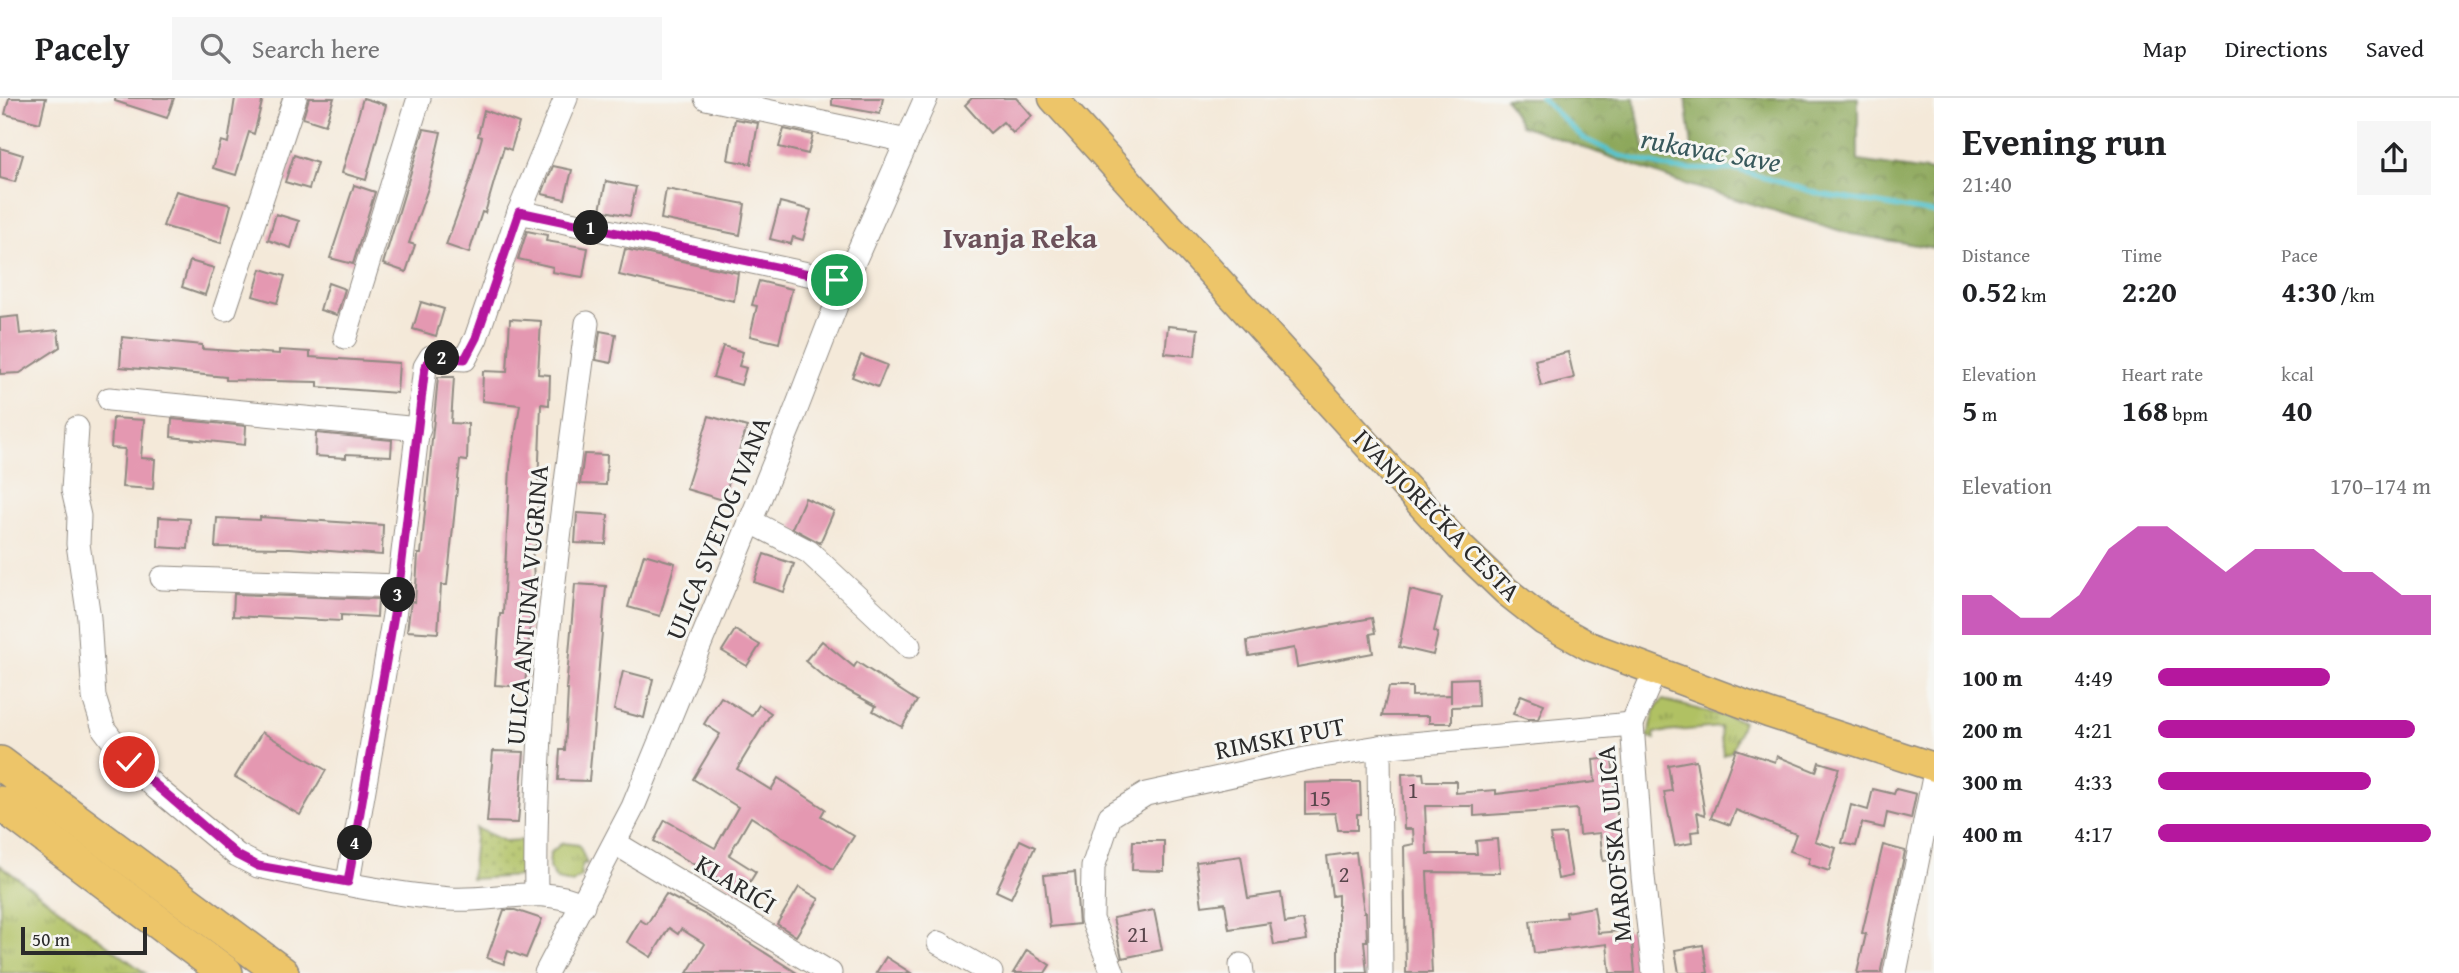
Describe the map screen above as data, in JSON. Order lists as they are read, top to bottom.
{
  "streets": {
    "main road": ["IVANJOREČKA CESTA"],
    "street": [
      "ULICA SVETOG IVANA",
      "ULICA ANTUNA VUGRINA",
      "RIMSKI PUT",
      "MAROFSKA ULICA",
      "KLARIĆI"
    ]
  },
  "crossings": [
    ["IVANJOREČKA CESTA", "MAROFSKA ULICA"],
    ["ULICA SVETOG IVANA", "KLARIĆI"],
    ["RIMSKI PUT", "MAROFSKA ULICA"]
  ],
  "districts": ["Ivanja Reka"],
  "water": ["rukavac Save"],
  "house_numbers": [
    "1",
    "15",
    "2",
    "21"
  ],
  "scale_bar": "50 m",
  "page": {
    "header": "Pacely",
    "search": "Search here",
    "nav": ["Map", "Directions", "Saved"],
    "heading": ["Evening run", "21:40"],
    "pins": [
      "1",
      "2",
      "3",
      "4"
    ],
    "stats": [
      ["Distance", "0.52 km"],
      ["Time", "2:20"],
      ["Pace", "4:30 /km"],
      ["Elevation", "5 m"],
      ["Heart rate", "168 bpm"],
      ["kcal", "40"]
    ],
    "chart": ["Elevation", "170–174 m"],
    "list": [
      {
        "name": "100 m",
        "note": "4:49"
      },
      {
        "name": "200 m",
        "note": "4:21"
      },
      {
        "name": "300 m",
        "note": "4:33"
      },
      {
        "name": "400 m",
        "note": "4:17"
      }
    ],
    "scale": "50 m"
  }
}
